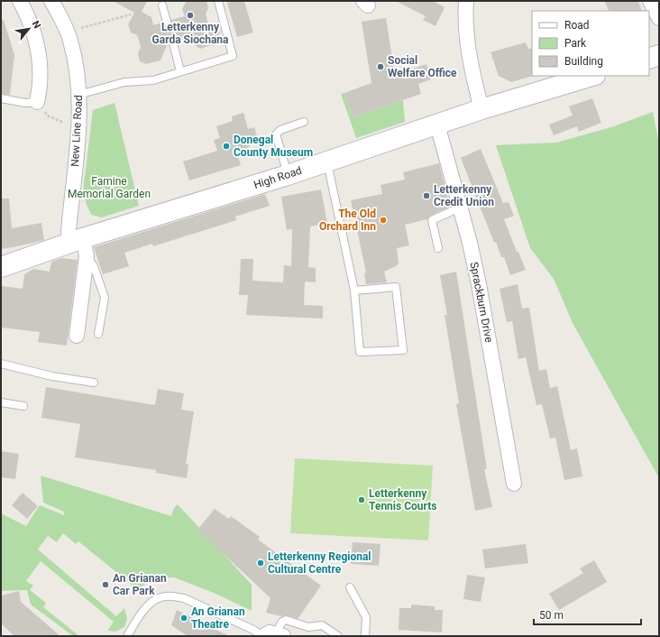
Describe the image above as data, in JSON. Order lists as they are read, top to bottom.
{
  "streets": {
    "street": ["New Line Road", "High Road", "Sprackburn Drive"]
  },
  "crossings": [
    ["New Line Road", "High Road"],
    ["High Road", "Sprackburn Drive"]
  ],
  "parks": ["Famine Memorial Garden"],
  "places": [
    "Letterkenny Garda Siochana",
    "Social Welfare Office",
    "Donegal County Museum",
    "Letterkenny Credit Union",
    "The Old Orchard Inn",
    "Letterkenny Tennis Courts",
    "Letterkenny Regional Cultural Centre",
    "An Grianan Car Park",
    "An Grianan Theatre"
  ],
  "legend": ["Road", "Park", "Building"],
  "scale_bar": "50 m",
  "north": "top right"
}
